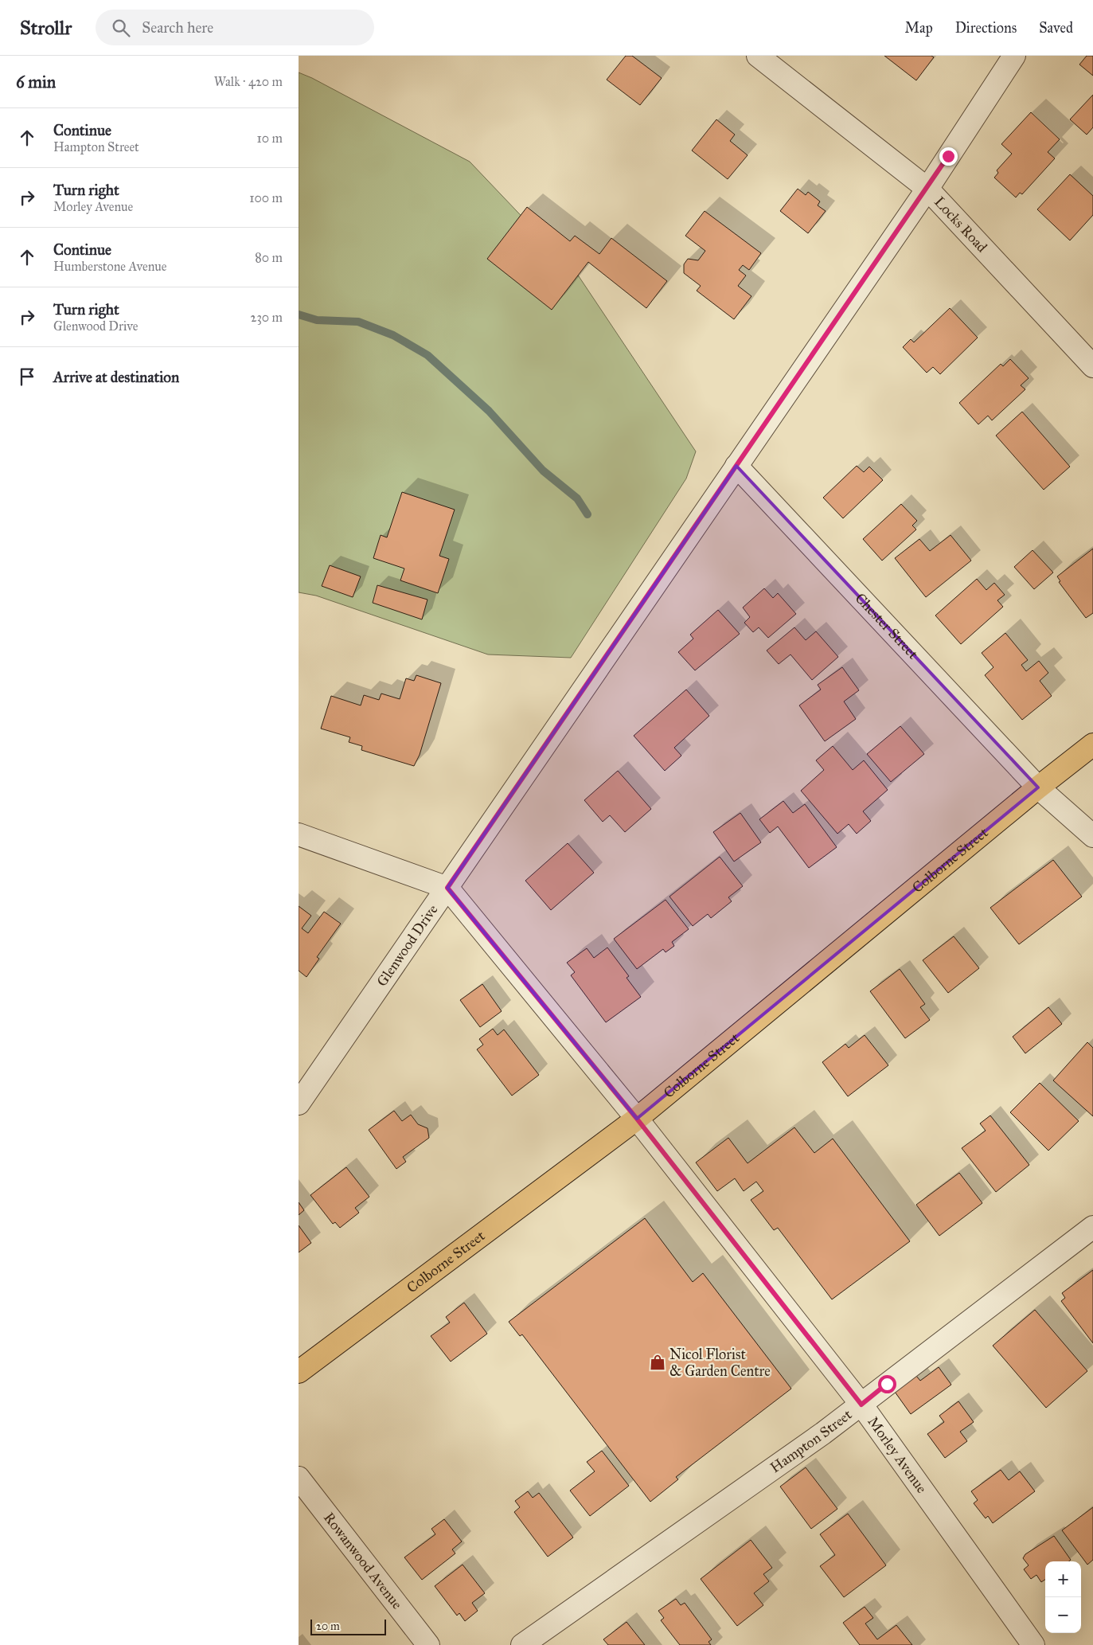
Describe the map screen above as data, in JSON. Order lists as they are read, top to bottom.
{
  "streets": {
    "main road": ["Colborne Street"],
    "street": [
      "Locks Road",
      "Chester Street",
      "Glenwood Drive",
      "Hampton Street",
      "Morley Avenue",
      "Rowanwood Avenue"
    ]
  },
  "crossings": [
    ["Locks Road", "Glenwood Drive"],
    ["Chester Street", "Colborne Street"],
    ["Chester Street", "Glenwood Drive"],
    ["Colborne Street", "Morley Avenue"],
    ["Glenwood Drive", "Morley Avenue"],
    ["Hampton Street", "Morley Avenue"]
  ],
  "places": {
    "shop": ["Nicol Florist & Garden Centre"]
  },
  "scale_bar": "20 m",
  "page": {
    "header": "Strollr",
    "search": "Search here",
    "nav": ["Map", "Directions", "Saved"],
    "heading": ["6 min", "Walk · 420 m"],
    "list": [
      ["Continue", "Hampton Street", "10 m"],
      ["Turn right", "Morley Avenue", "100 m"],
      ["Continue", "Humberstone Avenue", "80 m"],
      ["Turn right", "Glenwood Drive", "230 m"],
      "Arrive at destination"
    ],
    "map_buttons": ["+", "−"],
    "scale": "20 m"
  }
}
